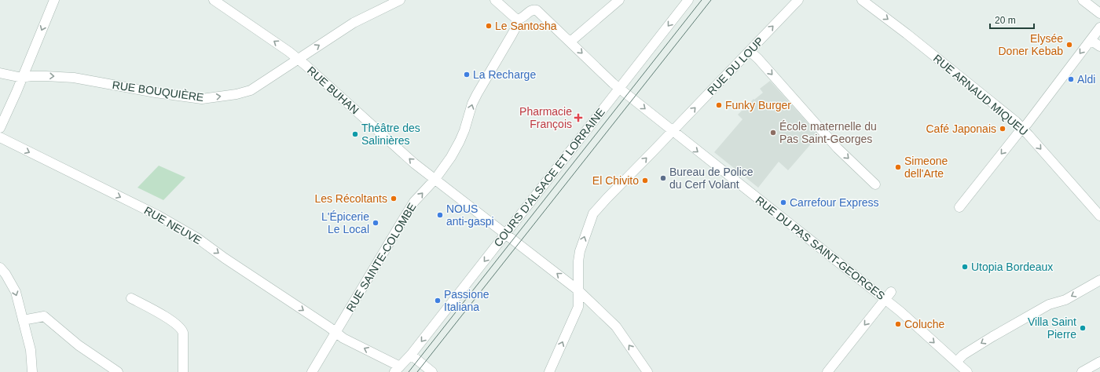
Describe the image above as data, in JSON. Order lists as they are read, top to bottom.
{
  "streets": {
    "street": [
      "RUE DU LOUP",
      "RUE BUHAN",
      "RUE BOUQUIÈRE",
      "RUE ARNAUD MIQUEU",
      "COURS D'ALSACE ET LORRAINE",
      "RUE NEUVE",
      "RUE DU PAS SAINT-GEORGES",
      "RUE SAINTE-COLOMBE"
    ]
  },
  "crossings": [
    ["RUE DU LOUP", "RUE BUHAN"],
    ["RUE DU LOUP", "RUE DU PAS SAINT-GEORGES"],
    ["RUE BUHAN", "RUE BOUQUIÈRE"],
    ["RUE BUHAN", "COURS D'ALSACE ET LORRAINE"],
    ["RUE BUHAN", "RUE SAINTE-COLOMBE"],
    ["COURS D'ALSACE ET LORRAINE", "RUE NEUVE"],
    ["COURS D'ALSACE ET LORRAINE", "RUE DU PAS SAINT-GEORGES"],
    ["RUE NEUVE", "RUE SAINTE-COLOMBE"],
    ["RUE DU PAS SAINT-GEORGES", "RUE SAINTE-COLOMBE"]
  ],
  "one_way": [
    "RUE DU LOUP",
    "RUE BUHAN",
    "RUE BOUQUIÈRE",
    "RUE ARNAUD MIQUEU",
    "COURS D'ALSACE ET LORRAINE",
    "RUE DU PAS SAINT-GEORGES",
    "RUE SAINTE-COLOMBE"
  ],
  "places": {
    "other": [
      "Le Santosha",
      "Elysée Doner Kebab",
      "La Recharge",
      "Aldi",
      "Funky Burger",
      "Café Japonais",
      "École maternelle du Pas Saint-Georges",
      "Théâtre des Salinières",
      "Simeone dell'Arte",
      "Bureau de Police du Cerf Volant",
      "El Chivito",
      "Les Récoltants",
      "Carrefour Express",
      "NOUS anti-gaspi",
      "L'Épicerie Le Local",
      "Utopia Bordeaux",
      "Passione Italiana",
      "Coluche",
      "Villa Saint Pierre"
    ],
    "health": ["Pharmacie François"]
  },
  "scale_bar": "20 m"
}
